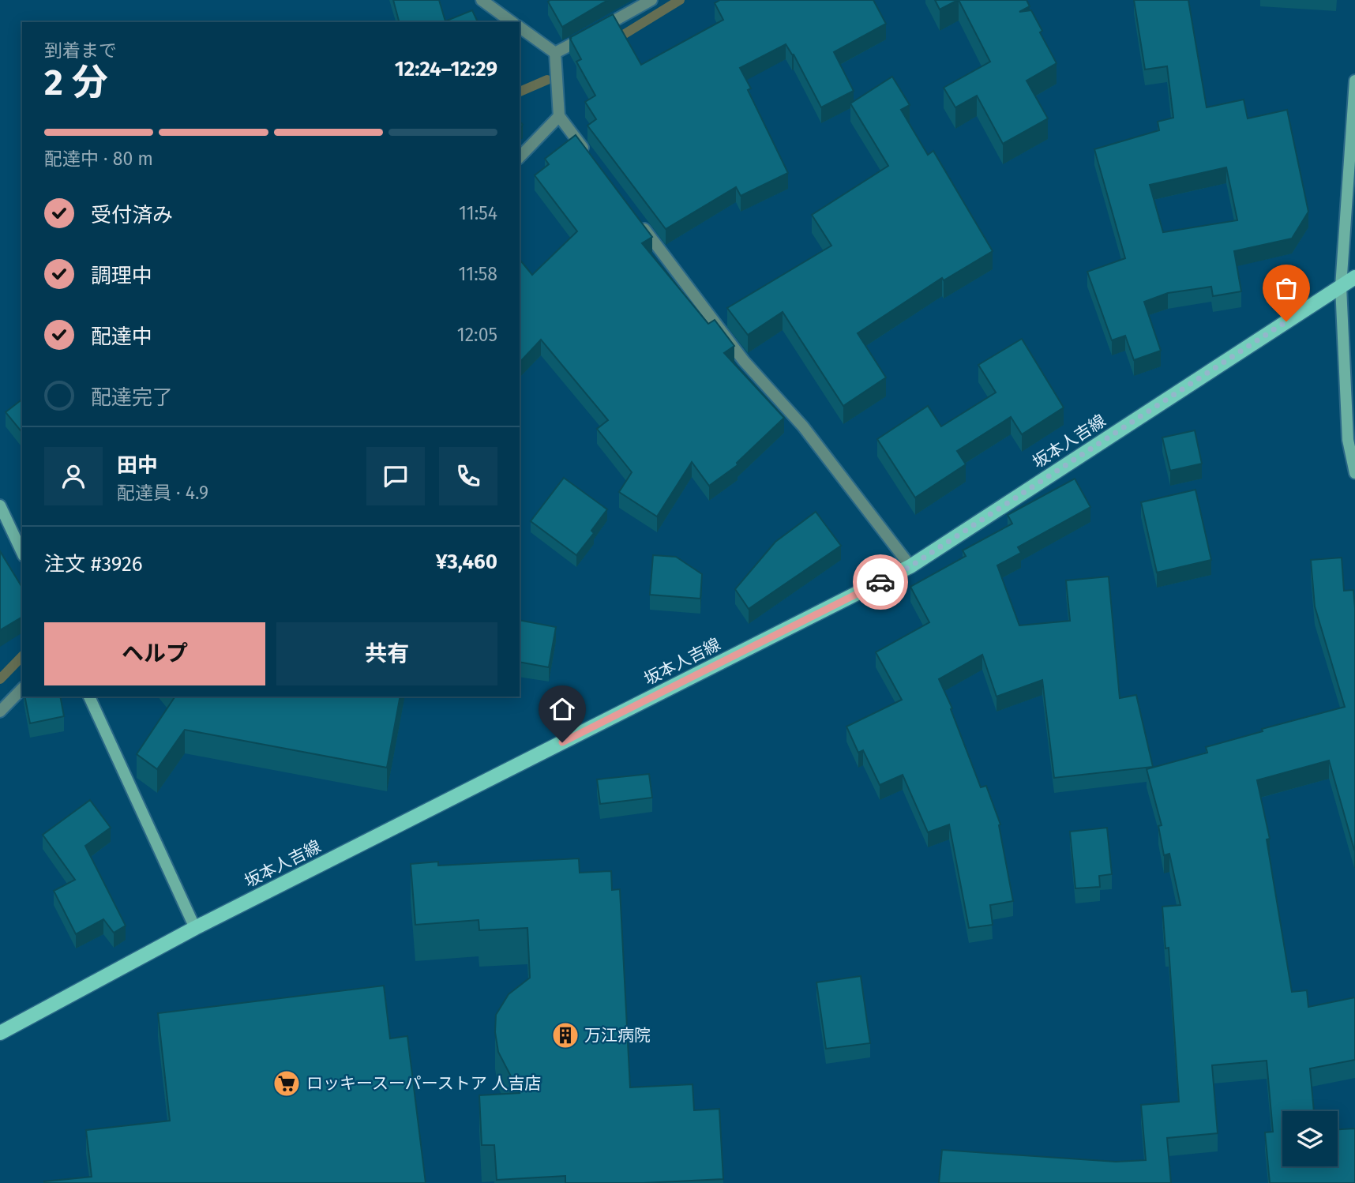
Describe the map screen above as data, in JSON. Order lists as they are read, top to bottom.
{
  "streets": {
    "main road": ["坂本人吉線"]
  },
  "places": {
    "building": ["万江病院"],
    "supermarket": ["ロッキースーパーストア 人吉店"]
  },
  "page": {
    "heading": ["2 分", "到着まで", "12:24–12:29"],
    "panel": [
      "田中",
      "配達員 · 4.9",
      "注文 #3926",
      "¥3,460"
    ],
    "bar": "配達中 · 80 m",
    "list": [
      ["受付済み", "11:54"],
      ["調理中", "11:58"],
      ["配達中", "12:05"],
      "配達完了"
    ],
    "buttons": ["ヘルプ", "共有"]
  }
}
